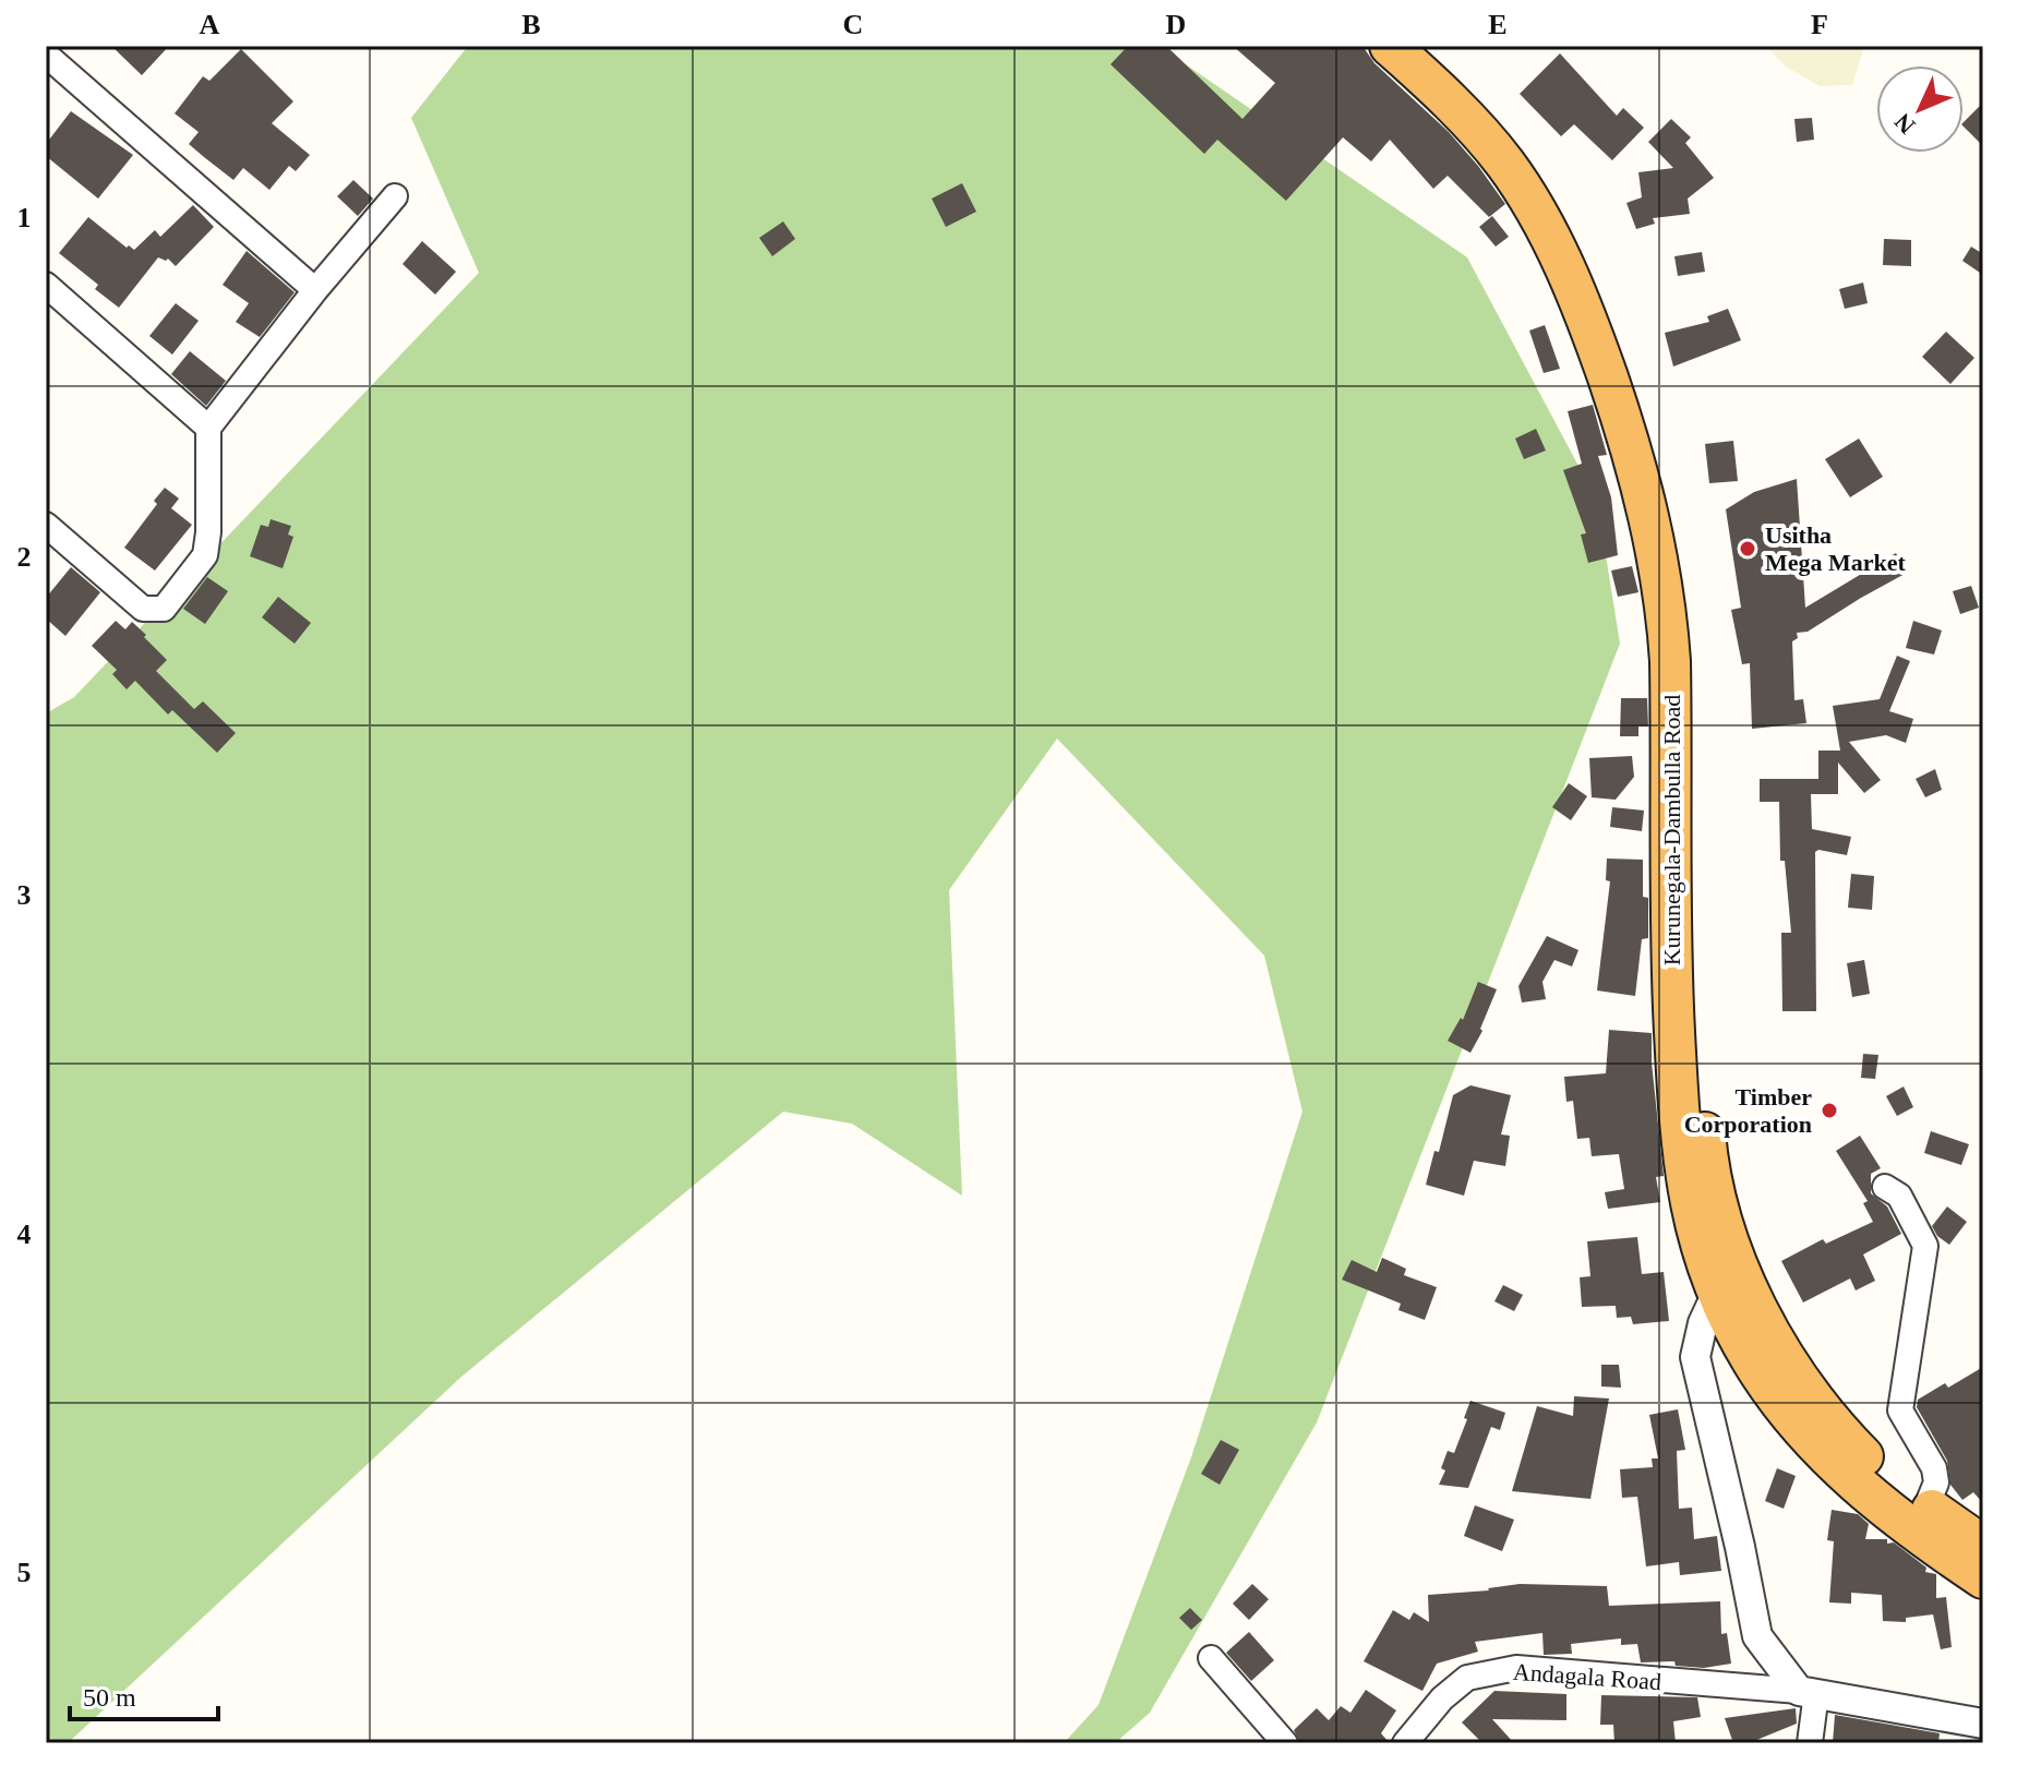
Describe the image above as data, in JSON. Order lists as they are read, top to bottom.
{
  "streets": {
    "highway": ["Kurunegala-Dambulla Road"],
    "street": ["Andagala Road"]
  },
  "places": ["Usitha Mega Market", "Timber Corporation"],
  "scale_bar": "50 m",
  "north": "bottom left",
  "grid": {
    "columns": [
      "A",
      "B",
      "C",
      "D",
      "E",
      "F"
    ],
    "rows": [
      "1",
      "2",
      "3",
      "4",
      "5"
    ]
  }
}
